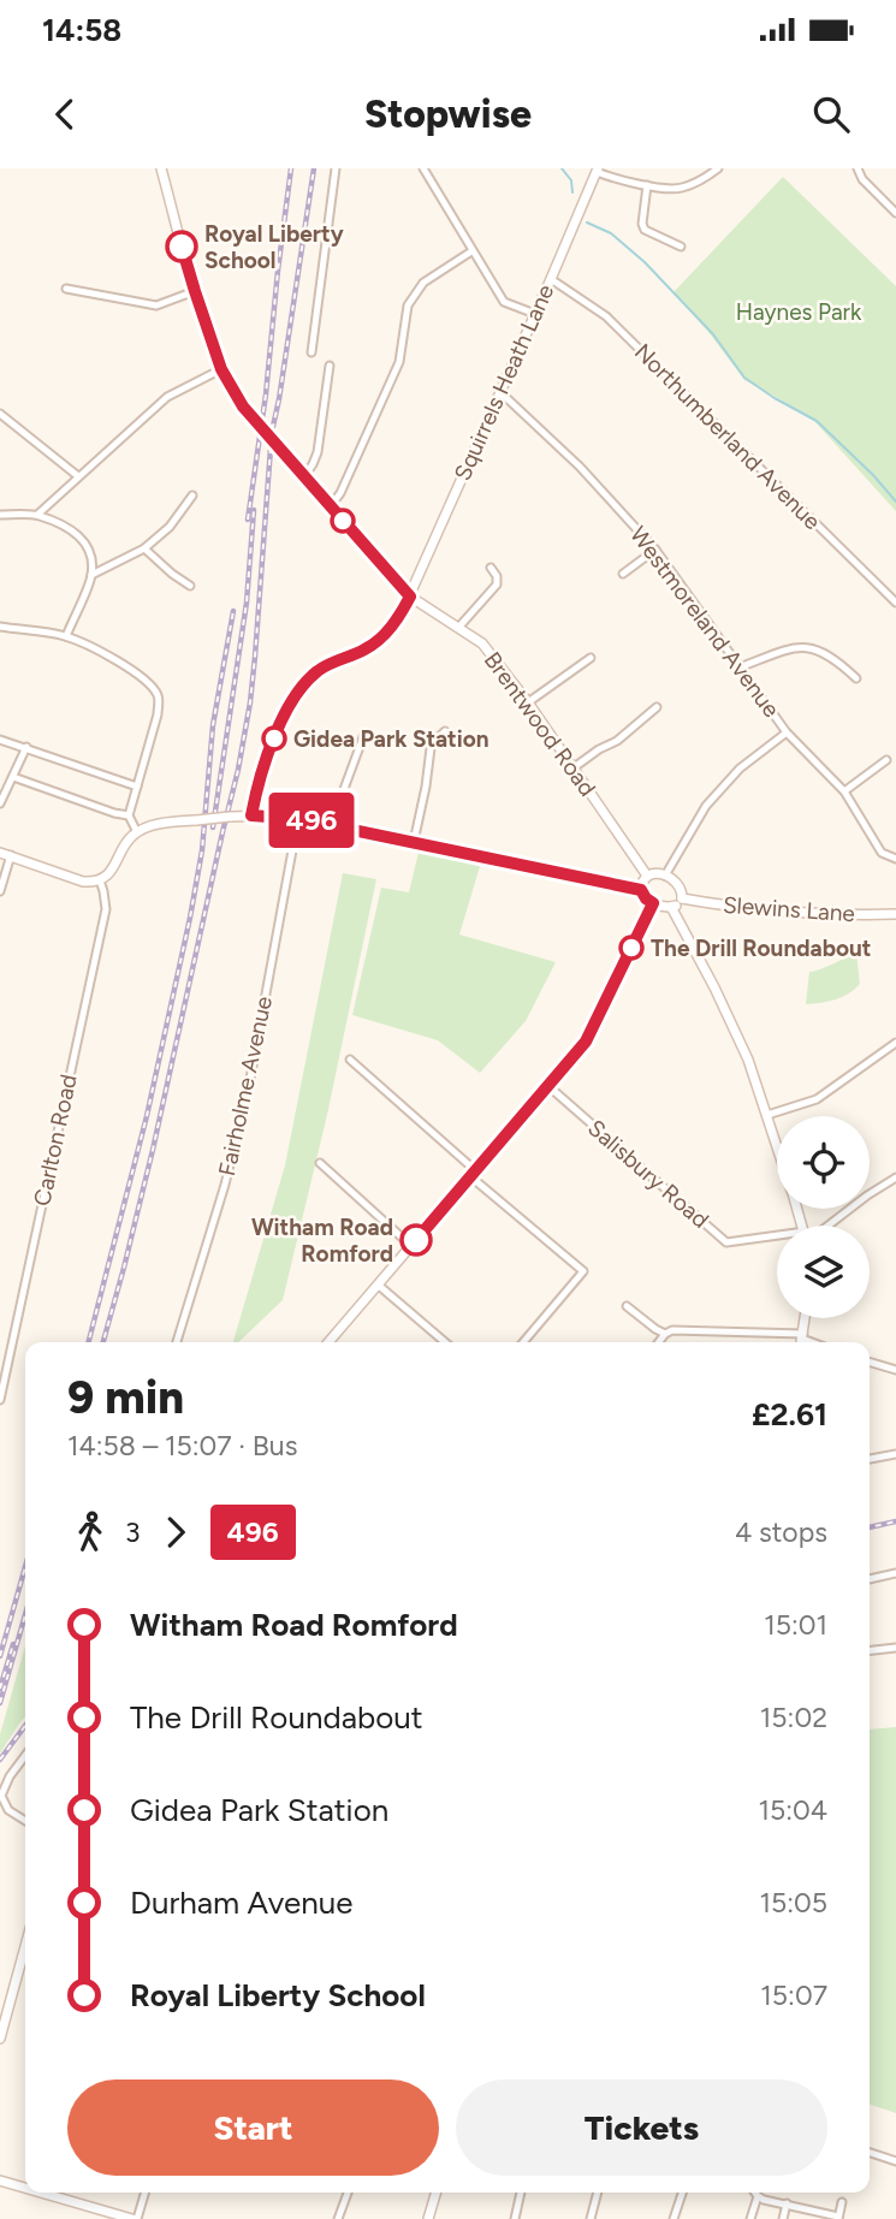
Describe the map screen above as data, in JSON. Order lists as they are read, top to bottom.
{
  "streets": {
    "street": [
      "Squirrels Heath Lane",
      "Northumberland Avenue",
      "Westmoreland Avenue",
      "Brentwood Road",
      "Slewins Lane",
      "Fairholme Avenue",
      "Carlton Road",
      "Salisbury Road"
    ]
  },
  "crossings": [
    ["Squirrels Heath Lane", "Northumberland Avenue"],
    ["Squirrels Heath Lane", "Westmoreland Avenue"],
    ["Squirrels Heath Lane", "Brentwood Road"],
    ["Brentwood Road", "Slewins Lane"]
  ],
  "parks": ["Haynes Park"],
  "places": [
    "Royal Liberty School",
    "Gidea Park Station",
    "The Drill Roundabout",
    "Witham Road Romford"
  ],
  "lines": ["bus line 496"],
  "page": {
    "status": "14:58",
    "header": "Stopwise",
    "on_map": "496",
    "heading": ["9 min", "14:58 – 15:07 · Bus", "£2.61"],
    "legs": ["3", "496", "4 stops"],
    "list": [
      {
        "name": "Witham Road Romford",
        "value": "15:01"
      },
      {
        "name": "The Drill Roundabout",
        "value": "15:02"
      },
      {
        "name": "Gidea Park Station",
        "value": "15:04"
      },
      {
        "name": "Durham Avenue",
        "value": "15:05"
      },
      {
        "name": "Royal Liberty School",
        "value": "15:07"
      }
    ],
    "buttons": ["Start", "Tickets"]
  }
}
